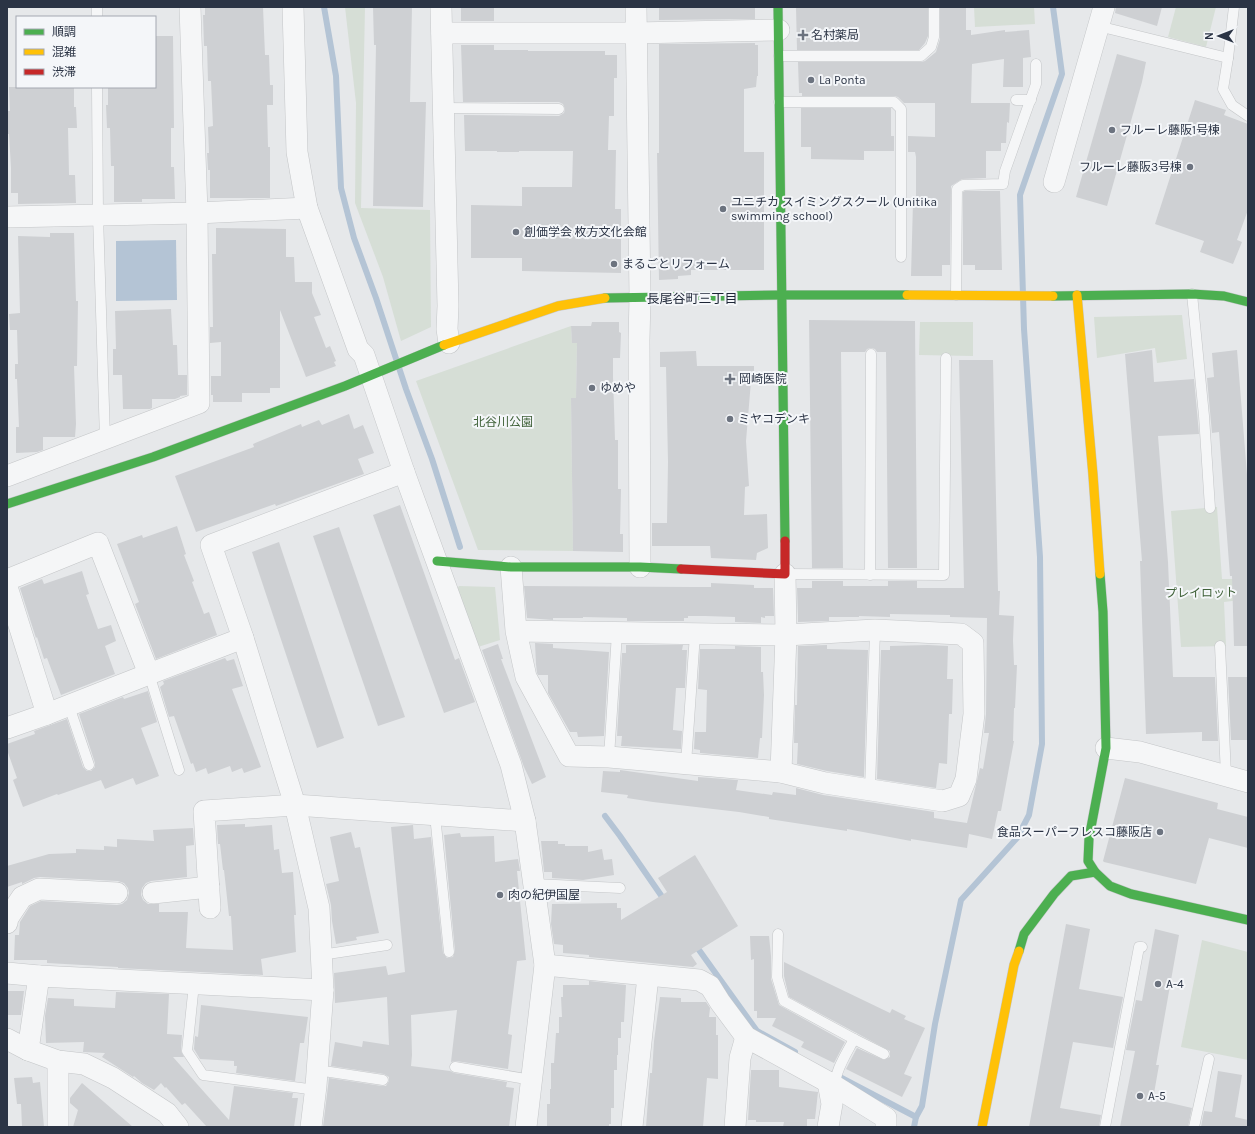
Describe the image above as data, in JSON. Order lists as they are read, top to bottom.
{
  "districts": ["長尾谷町三丁目"],
  "parks": ["北谷川公園", "プレイロット"],
  "places": {
    "health": ["名村薬局", "岡崎医院"],
    "other": [
      "La Ponta",
      "フルーレ藤阪1号棟",
      "フルーレ藤阪3号棟",
      "ユニチカ スイミングスクール (Unitika swimming school)",
      "創価学会 枚方文化会館",
      "まるごとリフォーム",
      "ゆめや",
      "ミヤコデンキ",
      "食品スーパーフレスコ藤阪店",
      "肉の紀伊国屋",
      "A-4",
      "A-5"
    ]
  },
  "legend": ["順調", "混雑", "渋滞"],
  "north": "left"
}
